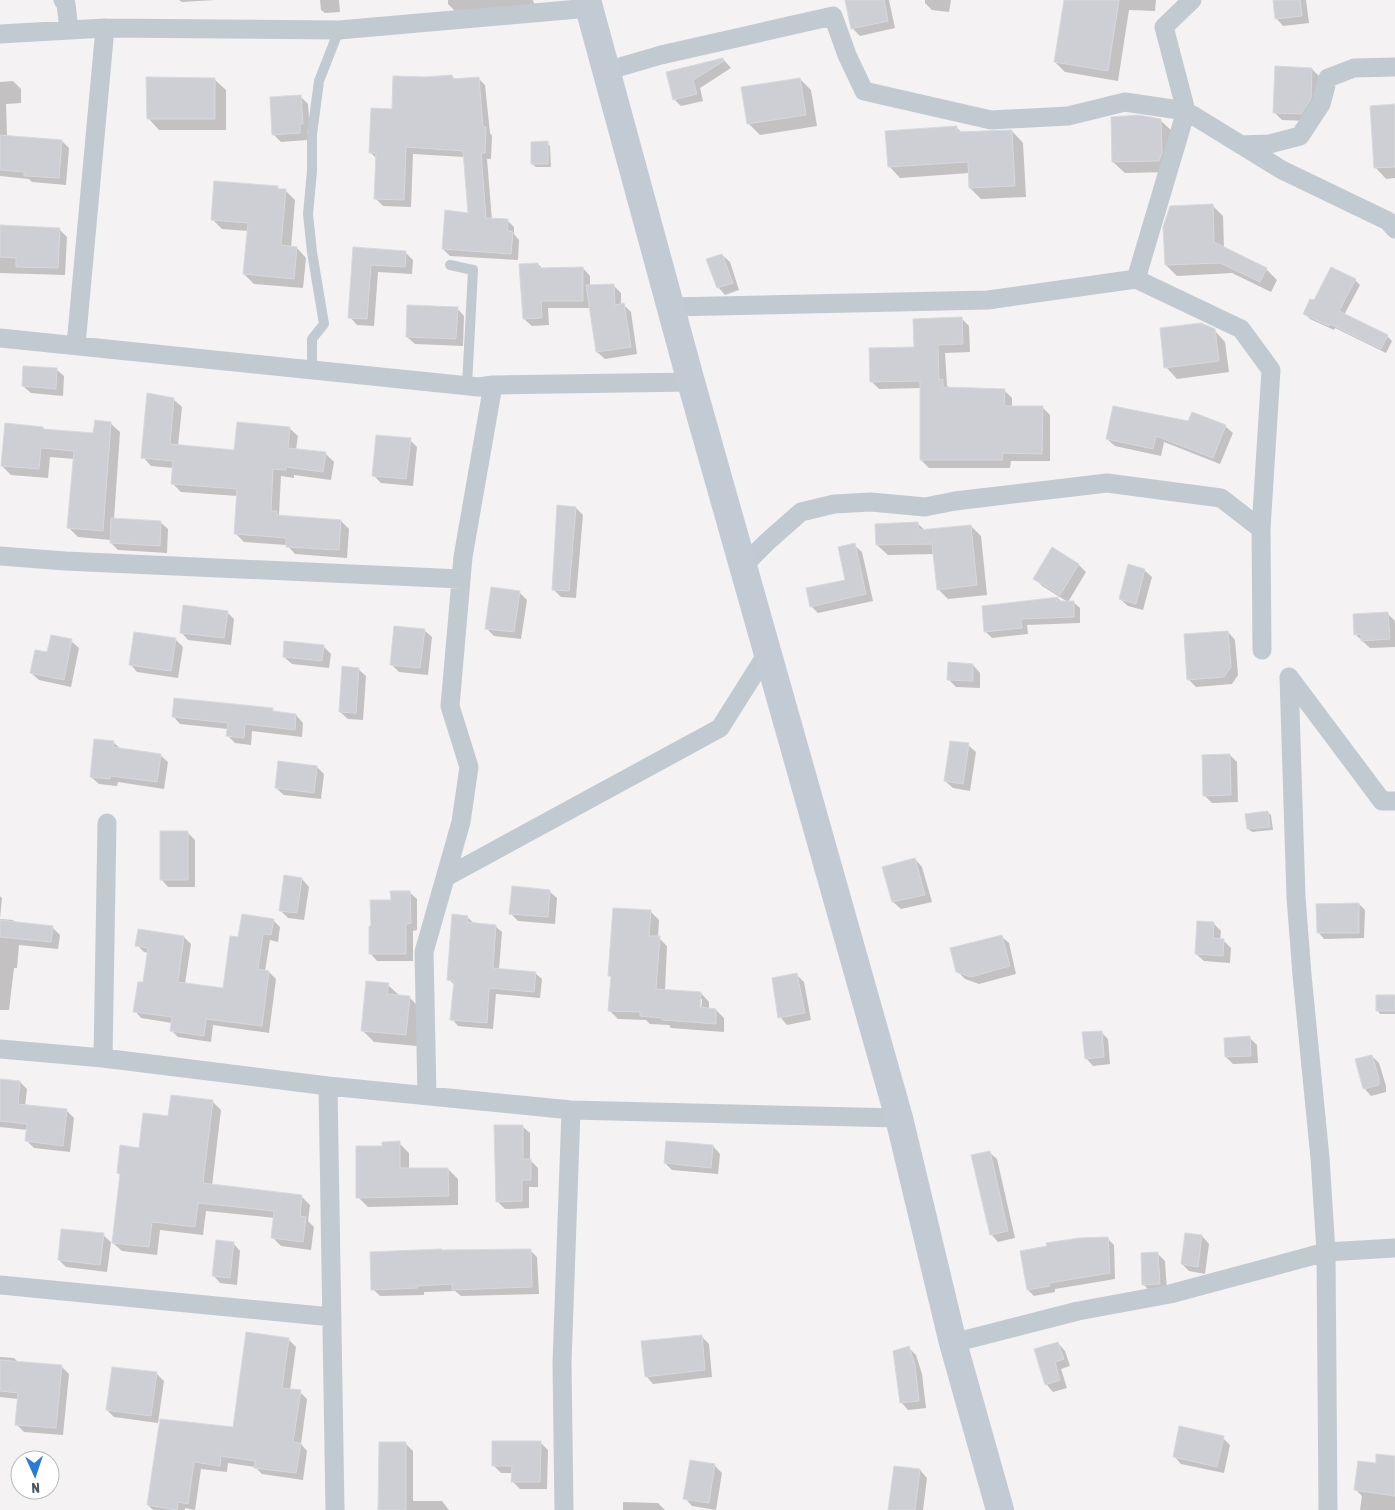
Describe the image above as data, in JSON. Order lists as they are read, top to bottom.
{
  "north": "bottom"
}
